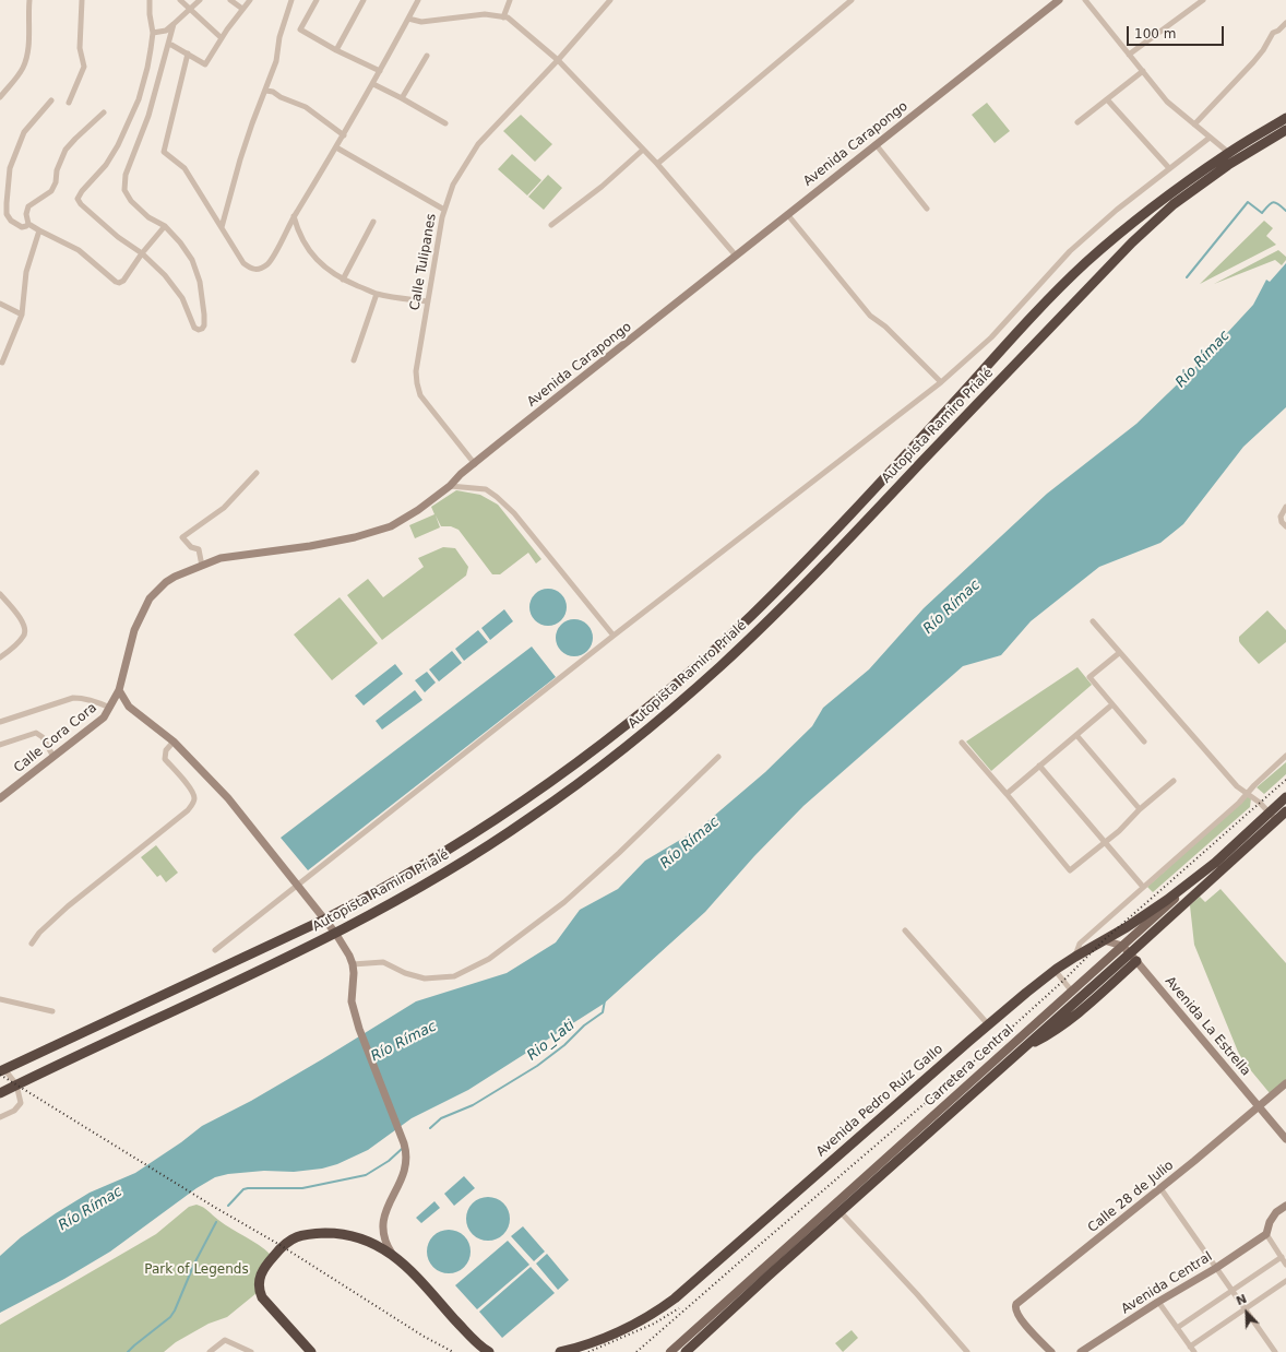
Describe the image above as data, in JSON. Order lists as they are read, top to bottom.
{
  "streets": {
    "highway": ["Autopista Ramiro Prialé", "Carretera Central", "Avenida Pedro Ruiz Gallo"],
    "street": [
      "Avenida Carapongo",
      "Calle Tulipanes",
      "Calle Cora Cora",
      "Avenida La Estrella",
      "Calle 28 de Julio",
      "Avenida Central"
    ]
  },
  "crossings": [
    ["Avenida Carapongo", "Calle Tulipanes"],
    ["Avenida Carapongo", "Calle Cora Cora"],
    ["Avenida La Estrella", "Carretera Central"],
    ["Avenida La Estrella", "Avenida Pedro Ruiz Gallo"],
    ["Avenida La Estrella", "Calle 28 de Julio"],
    ["Carretera Central", "Avenida Pedro Ruiz Gallo"]
  ],
  "water": ["Río Rímac", "Rio_Lati"],
  "parks": ["Park of Legends"],
  "scale_bar": "100 m",
  "north": "top left"
}
